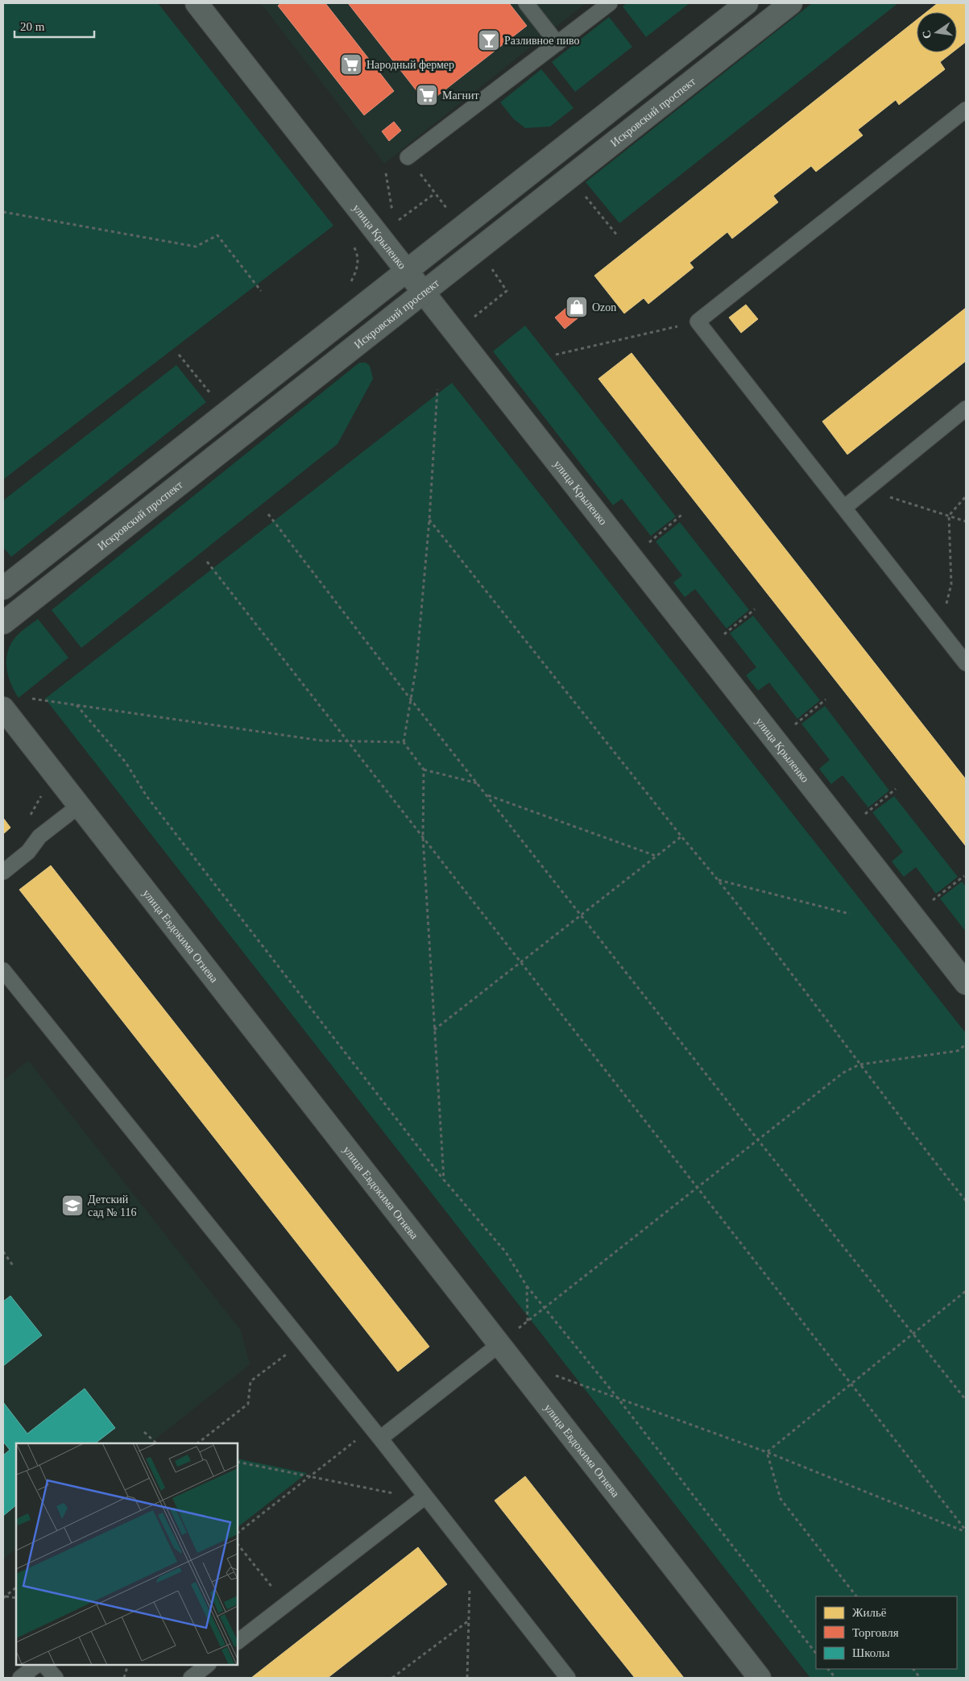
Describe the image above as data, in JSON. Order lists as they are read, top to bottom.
{
  "streets": {
    "street": ["Искровский проспект", "улица Крыленко", "улица Евдокима Огнева"]
  },
  "crossings": [
    ["Искровский проспект", "улица Крыленко"]
  ],
  "places": {
    "bar": ["Разливное пиво"],
    "supermarket": ["Народный фермер", "Магнит"],
    "shop": ["Ozon"],
    "school or university": ["Детский сад № 116"]
  },
  "legend": ["Жильё", "Торговля", "Школы"],
  "scale_bar": "20 m",
  "north": "left"
}
